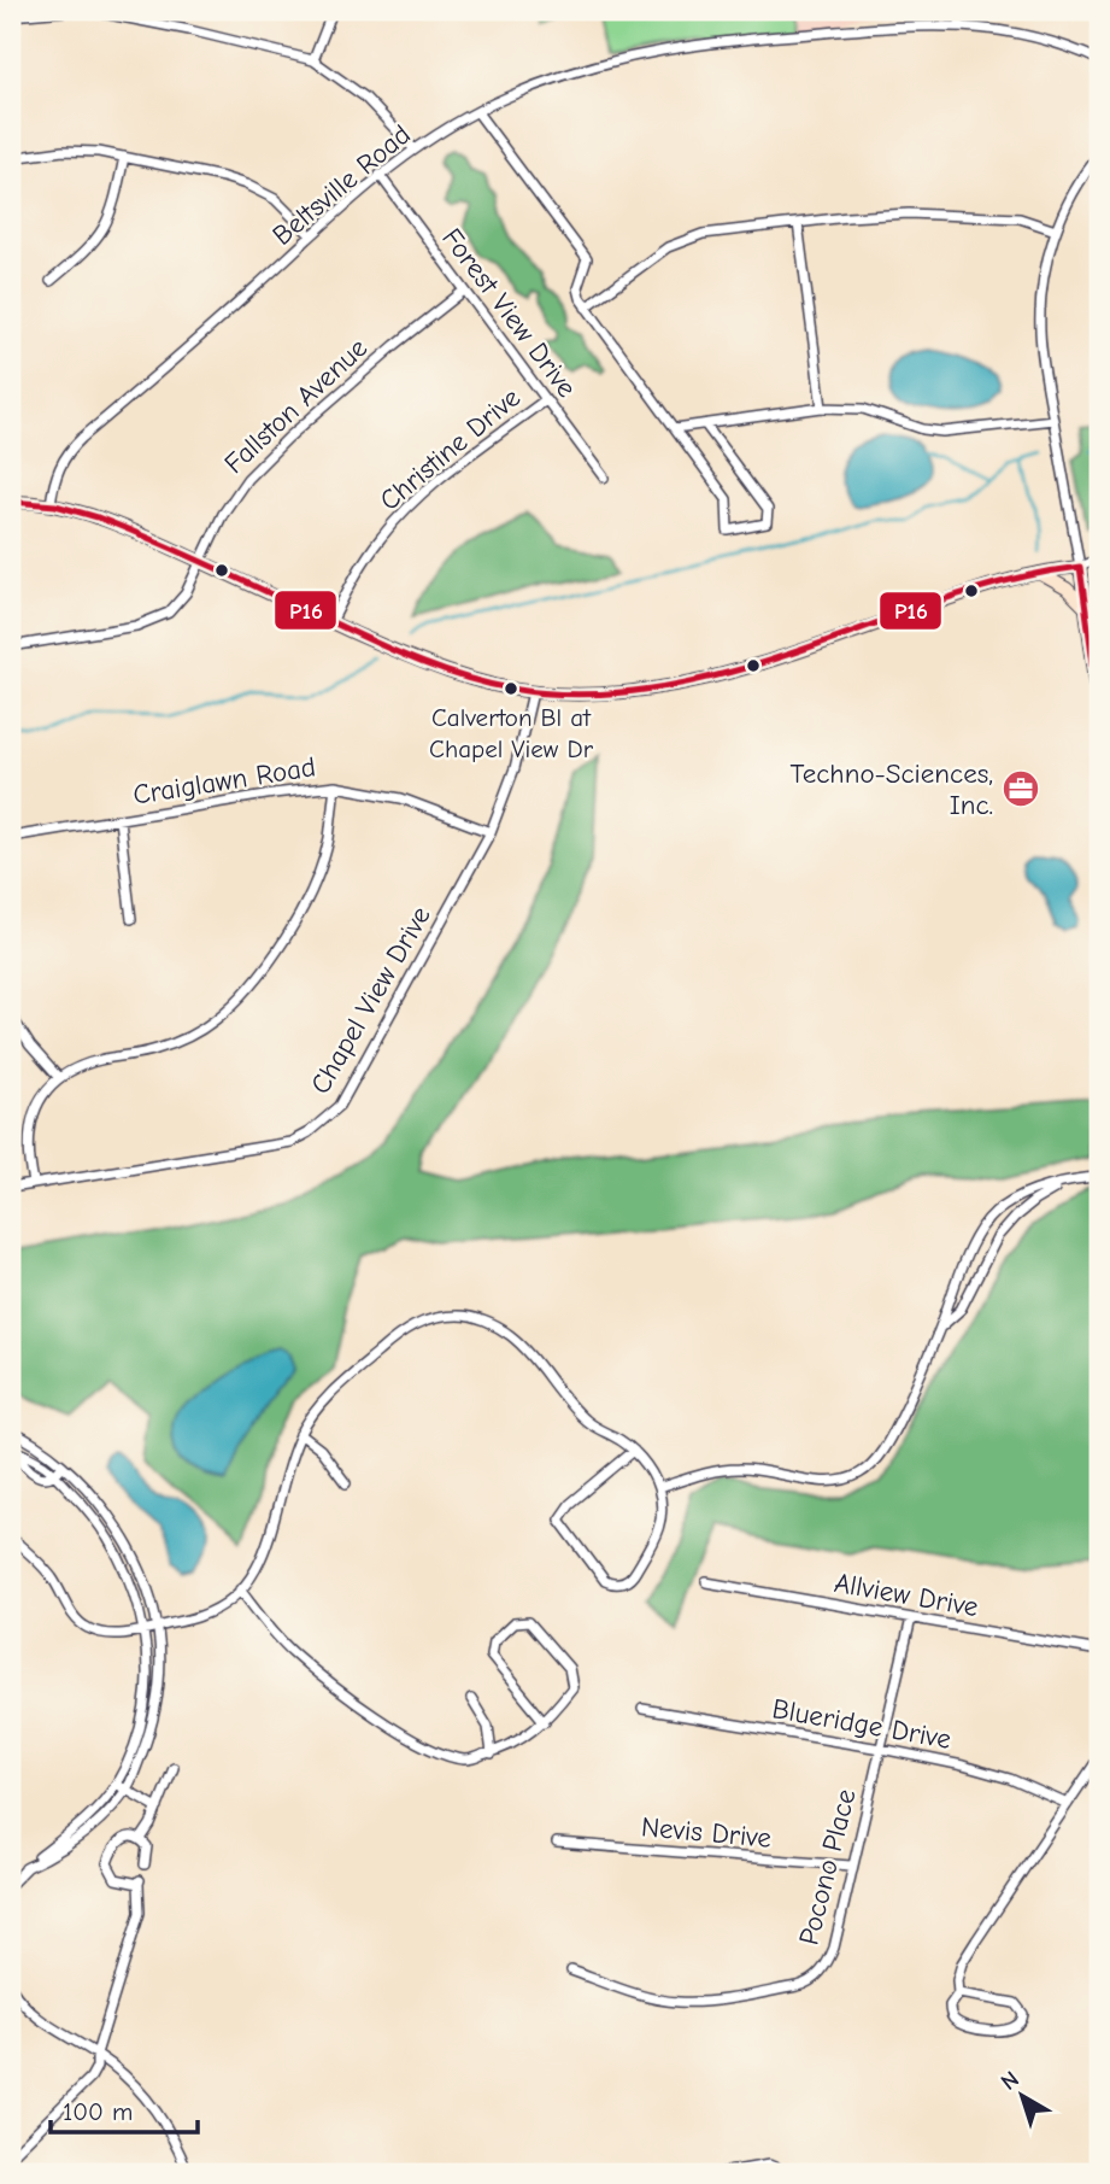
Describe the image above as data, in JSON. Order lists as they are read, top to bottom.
{
  "streets": {
    "street": [
      "Beltsville Road",
      "Forest View Drive",
      "Fallston Avenue",
      "Christine Drive",
      "Craiglawn Road",
      "Chapel View Drive",
      "Allview Drive",
      "Blueridge Drive",
      "Nevis Drive",
      "Pocono Place"
    ]
  },
  "crossings": [
    ["Beltsville Road", "Forest View Drive"],
    ["Forest View Drive", "Fallston Avenue"],
    ["Forest View Drive", "Christine Drive"],
    ["Craiglawn Road", "Chapel View Drive"],
    ["Allview Drive", "Pocono Place"],
    ["Blueridge Drive", "Pocono Place"],
    ["Nevis Drive", "Pocono Place"]
  ],
  "places": {
    "other": ["Calverton Bl at Chapel View Dr"],
    "office": ["Techno-Sciences, Inc."]
  },
  "lines": ["transit line P16"],
  "scale_bar": "100 m",
  "north": "top left"
}
